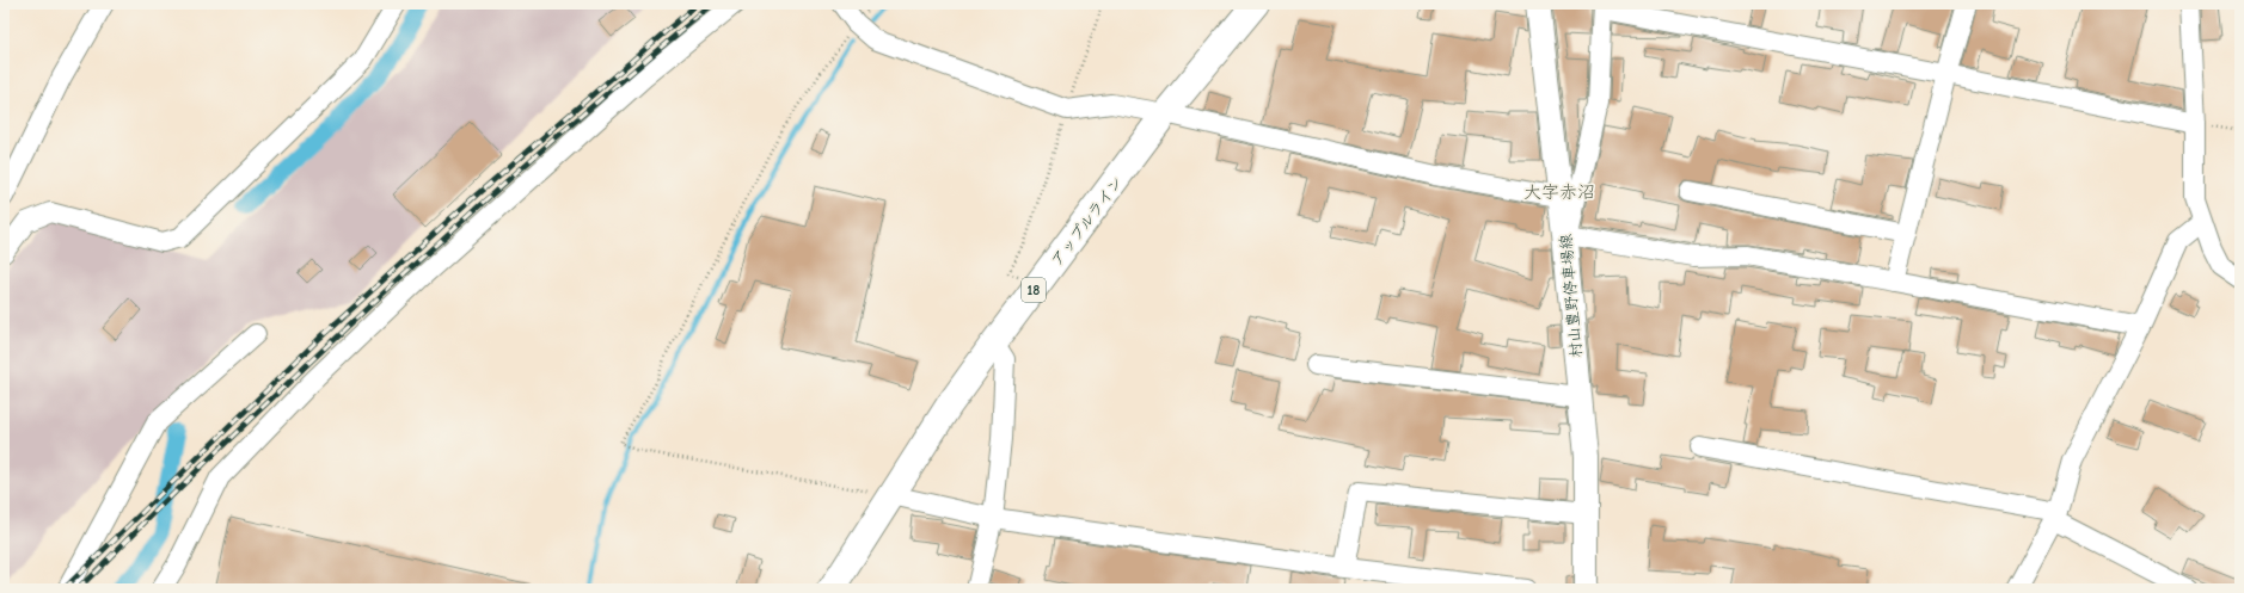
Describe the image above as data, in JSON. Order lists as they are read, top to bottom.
{
  "streets": {
    "highway": ["アップルライン", "18"],
    "main road": ["村山豊野停車場線"]
  },
  "districts": ["大字赤沼"]
}
